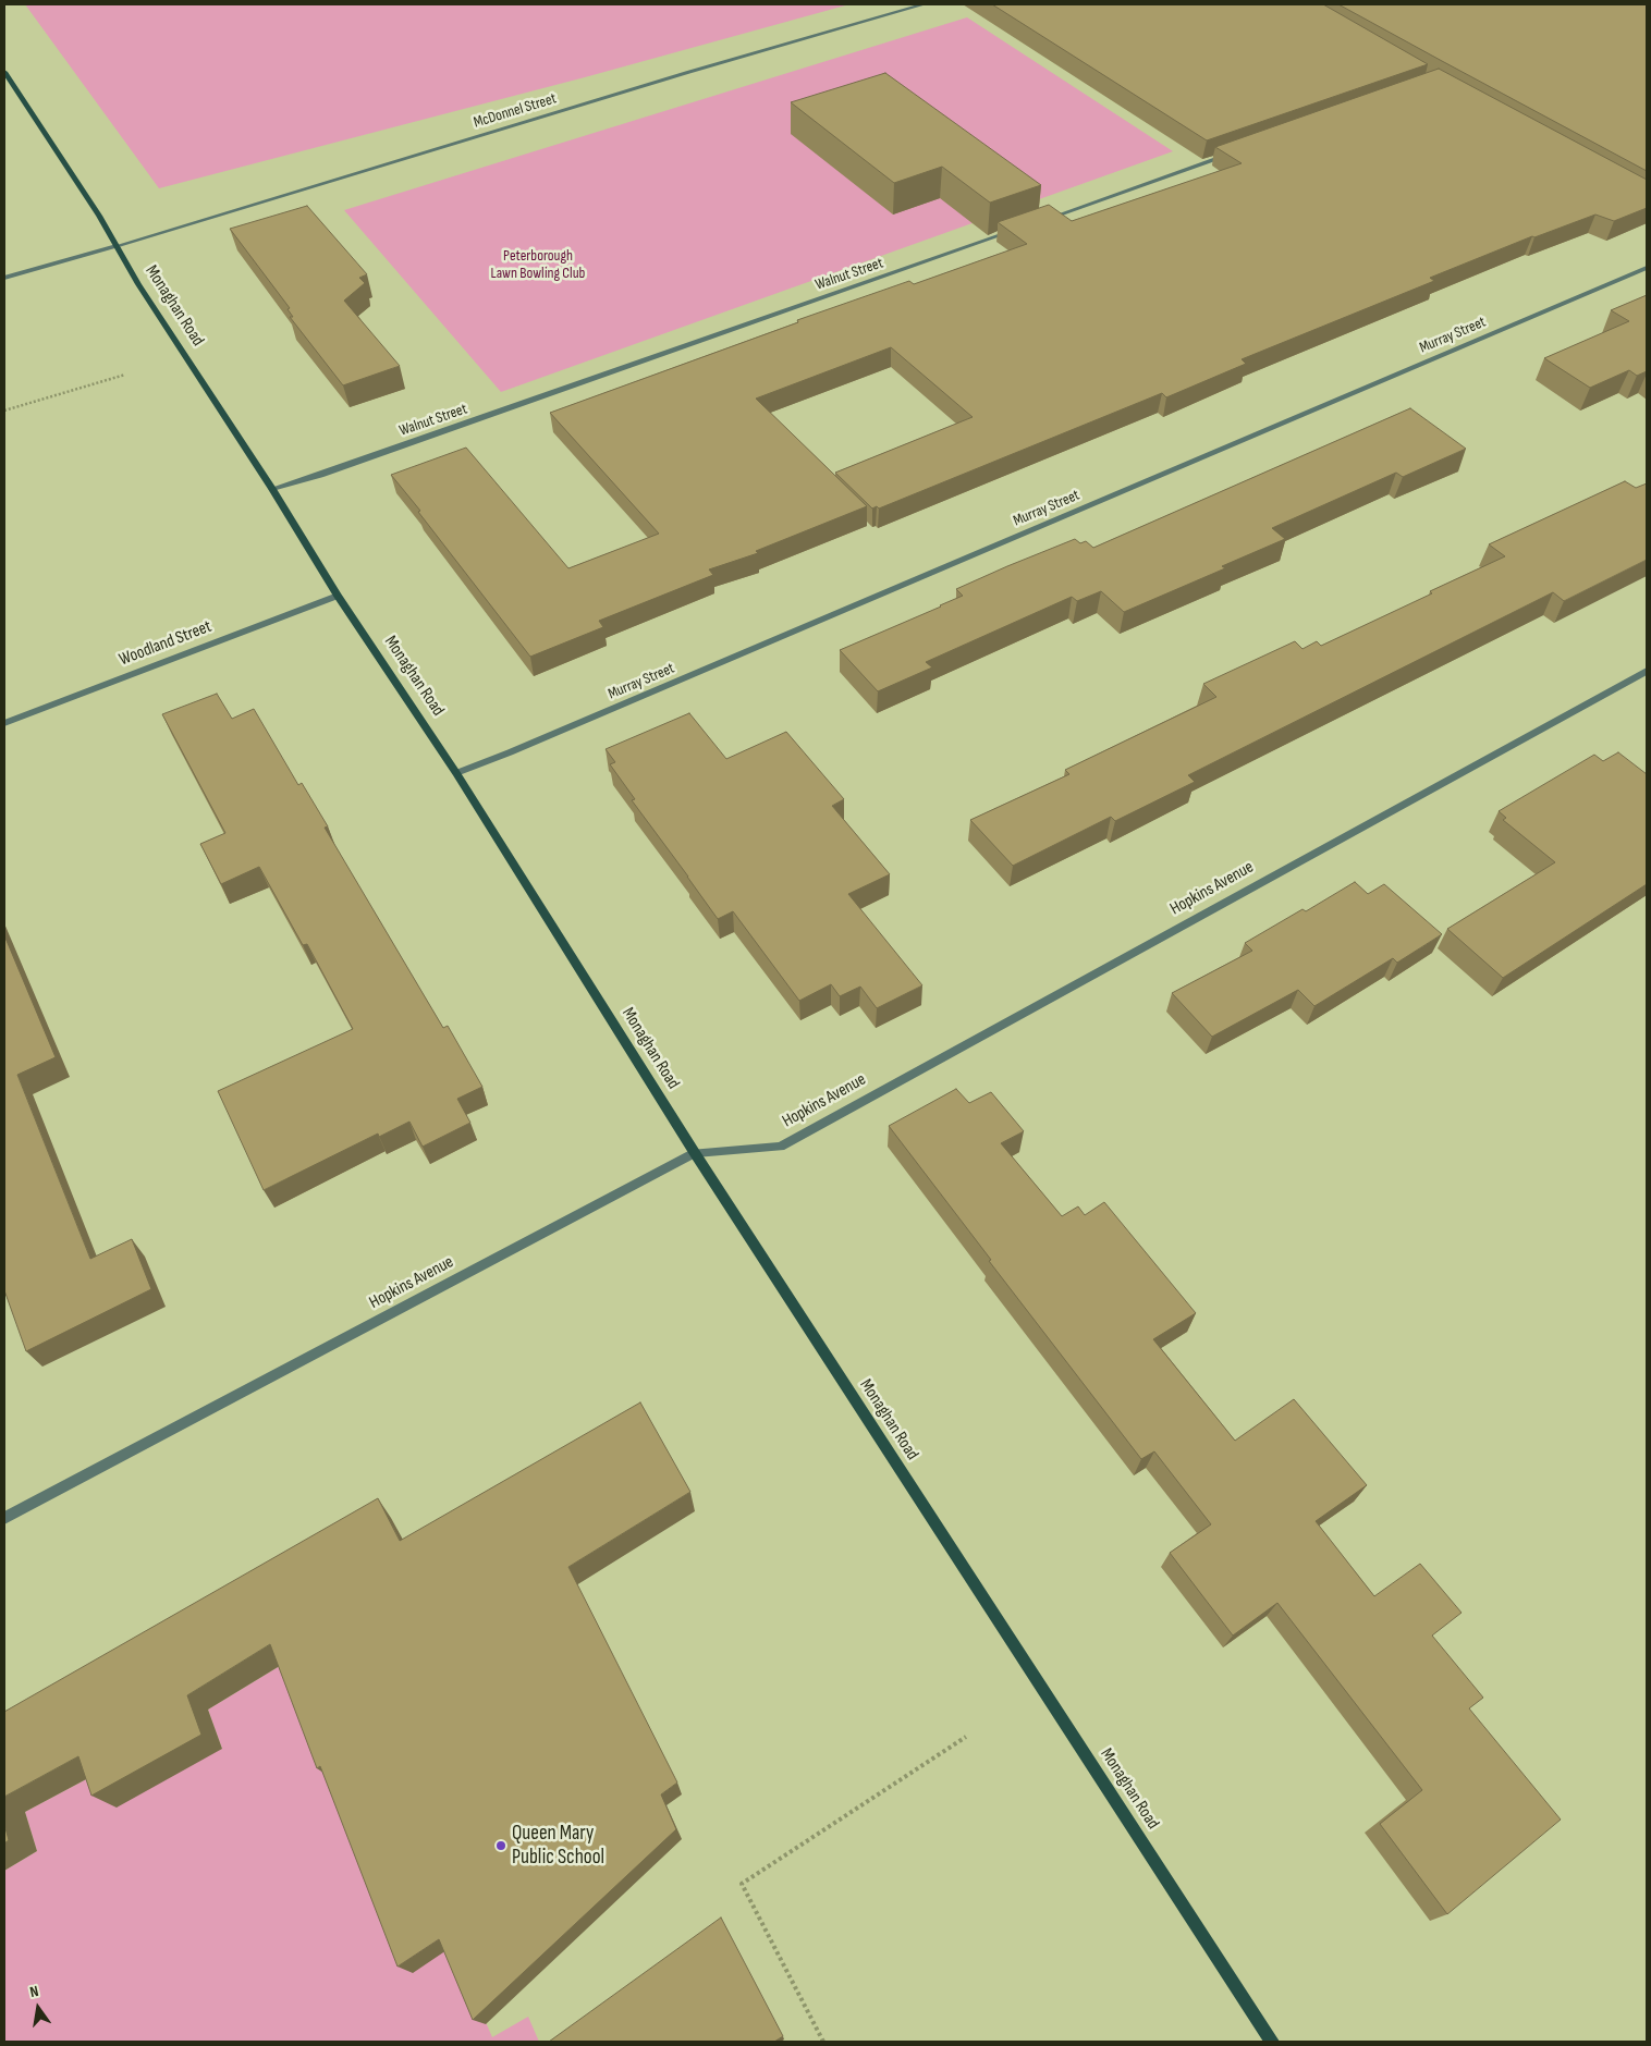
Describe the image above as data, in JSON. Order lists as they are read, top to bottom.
{
  "streets": {
    "main road": ["Monaghan Road"],
    "street": [
      "McDonnel Street",
      "Walnut Street",
      "Murray Street",
      "Woodland Street",
      "Hopkins Avenue"
    ]
  },
  "crossings": [
    ["McDonnel Street", "Monaghan Road"],
    ["Walnut Street", "Monaghan Road"],
    ["Monaghan Road", "Murray Street"],
    ["Monaghan Road", "Woodland Street"],
    ["Monaghan Road", "Hopkins Avenue"]
  ],
  "parks": ["Peterborough Lawn Bowling Club"],
  "places": ["Queen Mary Public School"],
  "north": "top"
}
